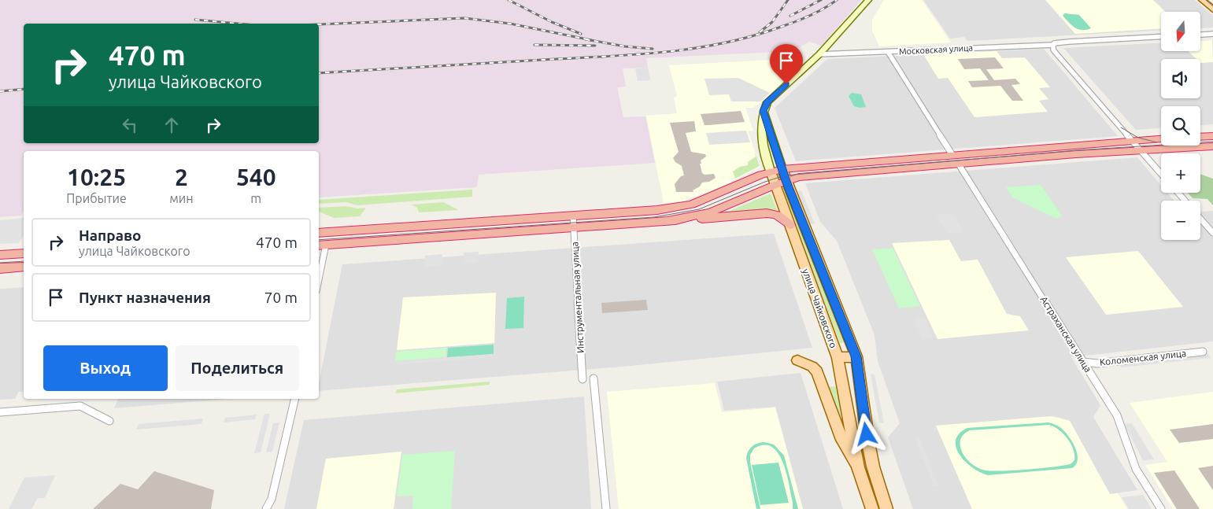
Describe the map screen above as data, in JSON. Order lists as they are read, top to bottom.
{
  "streets": {
    "main road": ["улица Чайковского"],
    "street": [
      "Московская улица",
      "Инструментальная улица",
      "Астраханская улица",
      "Коломенская улица"
    ]
  },
  "crossings": [
    ["Московская улица", "улица Чайковского"],
    ["Астраханская улица", "Коломенская улица"]
  ],
  "north": "bottom",
  "page": {
    "map_buttons": ["+", "−"],
    "turn": ["470 m", "улица Чайковского"],
    "eta": [
      "10:25",
      "Прибытие",
      "2",
      "мин",
      "540",
      "m"
    ],
    "list": [
      {
        "name": "Направо",
        "note": "улица Чайковского",
        "value": "470 m"
      },
      {
        "name": "Пункт назначения",
        "value": "70 m"
      }
    ],
    "buttons": ["Выход", "Поделиться"]
  }
}
